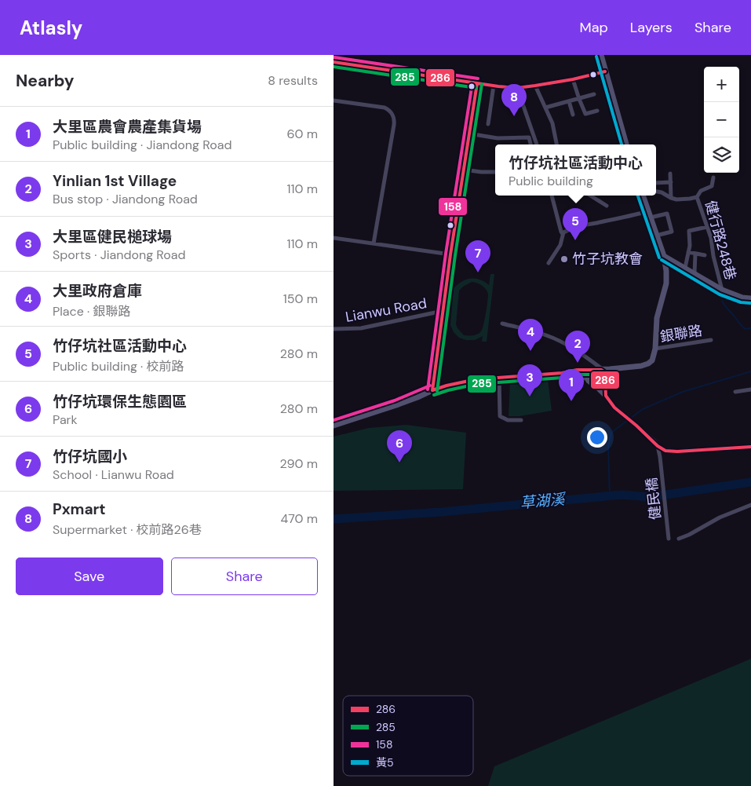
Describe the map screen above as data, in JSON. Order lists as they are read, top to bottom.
{
  "streets": {
    "street": [
      "健行路248巷",
      "Lianwu Road",
      "銀聯路",
      "健民橋"
    ]
  },
  "water": ["草湖溪"],
  "places": ["竹子坑教會"],
  "lines": [
    "transit line 黃5",
    "transit line 158",
    "transit line 286",
    "transit line 285"
  ],
  "legend": [
    "286",
    "285",
    "158",
    "黃5"
  ],
  "page": {
    "header": "Atlasly",
    "nav": ["Map", "Layers", "Share"],
    "heading": ["Nearby", "8 results"],
    "map_buttons": ["+", "−"],
    "pins": [
      "8",
      "5",
      "7",
      "4",
      "2",
      "3",
      "1",
      "6"
    ],
    "list": [
      {
        "mark": "1",
        "name": "大里區農會農產集貨場",
        "note": "Public building · Jiandong Road",
        "value": "60 m"
      },
      {
        "mark": "2",
        "name": "Yinlian 1st Village",
        "note": "Bus stop · Jiandong Road",
        "value": "110 m"
      },
      {
        "mark": "3",
        "name": "大里區健民槌球場",
        "note": "Sports · Jiandong Road",
        "value": "110 m"
      },
      {
        "mark": "4",
        "name": "大里政府倉庫",
        "note": "Place · 銀聯路",
        "value": "150 m"
      },
      {
        "mark": "5",
        "name": "竹仔坑社區活動中心",
        "note": "Public building · 校前路",
        "value": "280 m"
      },
      {
        "mark": "6",
        "name": "竹仔坑環保生態園區",
        "note": "Park",
        "value": "280 m"
      },
      {
        "mark": "7",
        "name": "竹仔坑國小",
        "note": "School · Lianwu Road",
        "value": "290 m"
      },
      {
        "mark": "8",
        "name": "Pxmart",
        "note": "Supermarket · 校前路26巷",
        "value": "470 m"
      }
    ],
    "popup": ["竹仔坑社區活動中心", "Public building"],
    "buttons": ["Save", "Share"]
  }
}
